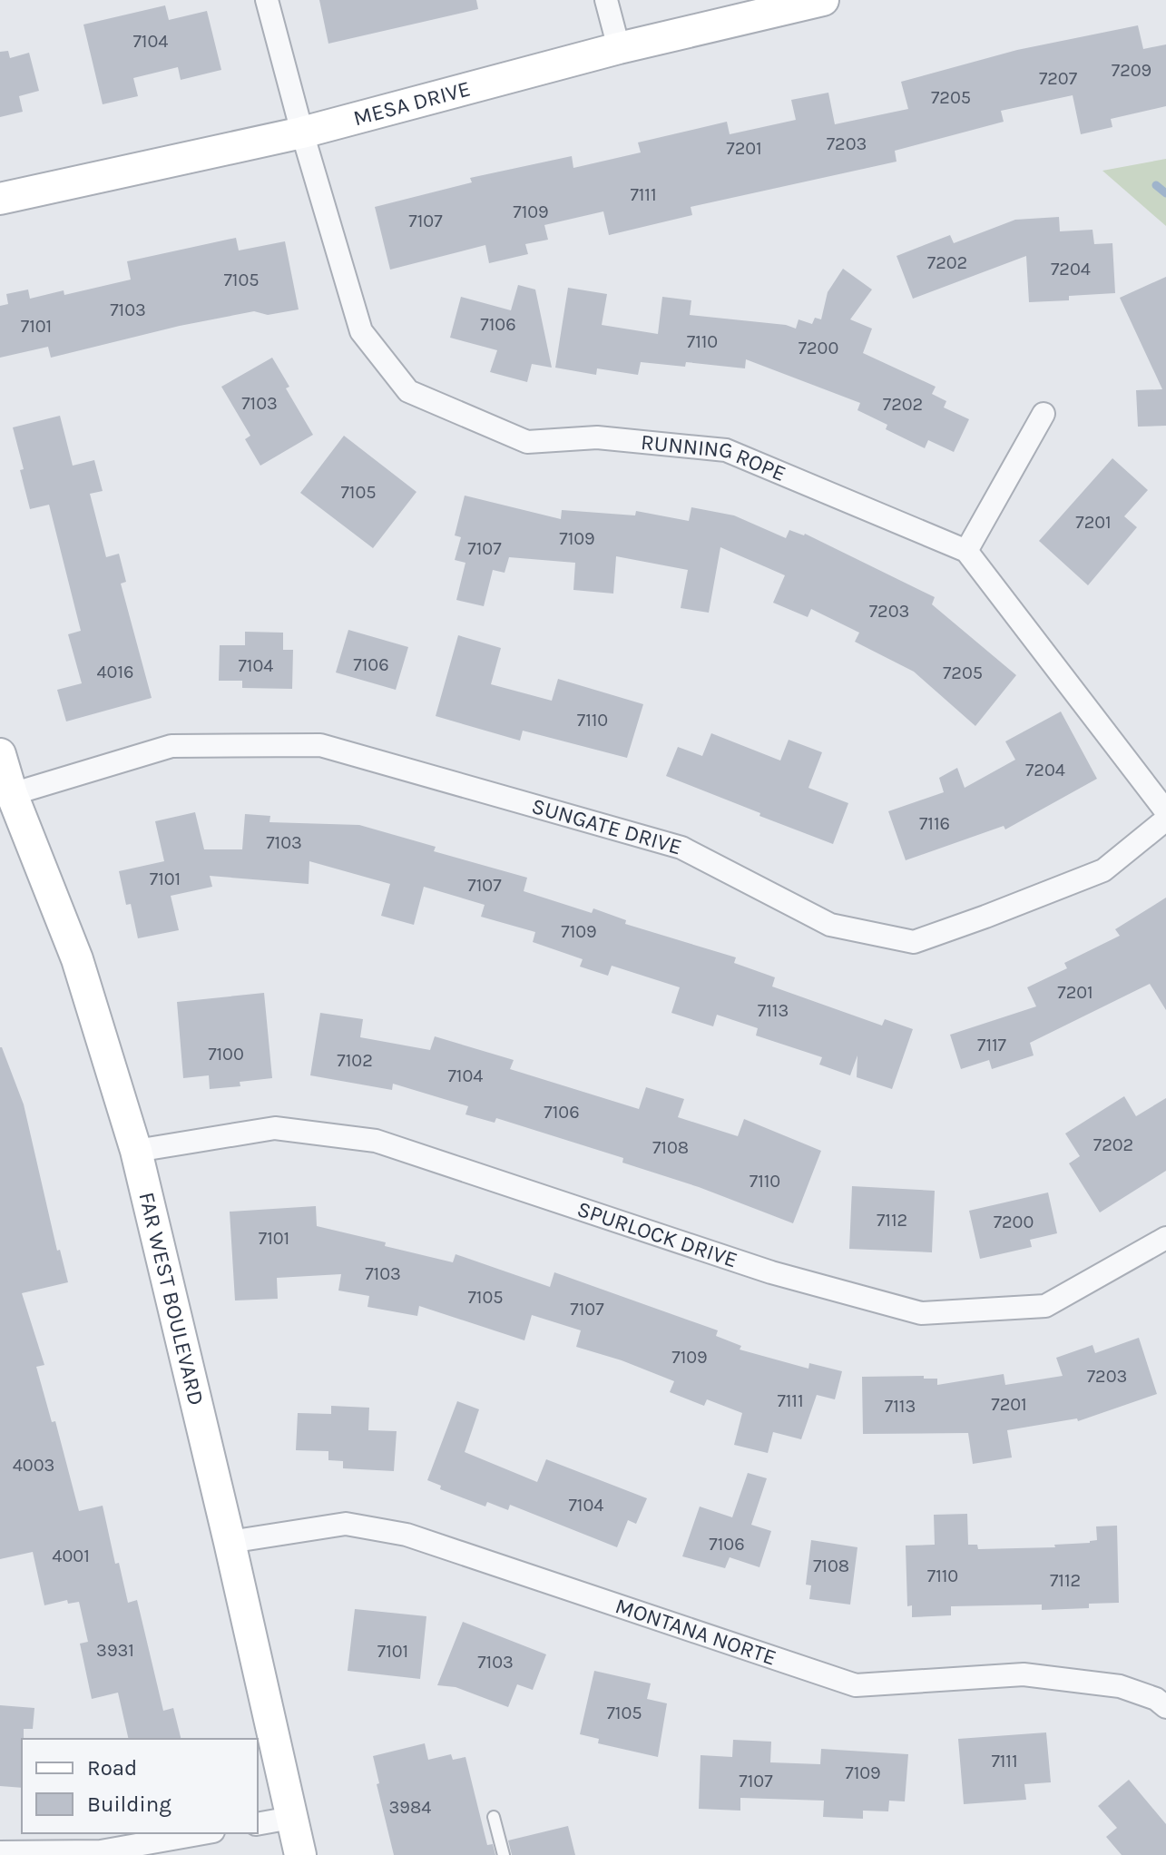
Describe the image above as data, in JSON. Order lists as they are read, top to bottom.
{
  "streets": {
    "street": [
      "MESA DRIVE",
      "RUNNING ROPE",
      "SUNGATE DRIVE",
      "SPURLOCK DRIVE",
      "FAR WEST BOULEVARD",
      "MONTANA NORTE"
    ]
  },
  "crossings": [
    ["MESA DRIVE", "RUNNING ROPE"],
    ["SUNGATE DRIVE", "FAR WEST BOULEVARD"],
    ["SPURLOCK DRIVE", "FAR WEST BOULEVARD"],
    ["FAR WEST BOULEVARD", "MONTANA NORTE"]
  ],
  "house_numbers": [
    "7104",
    "7209",
    "7207",
    "7205",
    "7203",
    "7201",
    "7111",
    "7109",
    "7107",
    "7202",
    "7204",
    "7105",
    "7103",
    "7106",
    "7101",
    "7110",
    "7200",
    "7103",
    "7202",
    "7105",
    "7201",
    "7109",
    "7107",
    "7203",
    "7106",
    "7104",
    "4016",
    "7205",
    "7110",
    "7204",
    "7116",
    "7103",
    "7101",
    "7107",
    "7109",
    "7201",
    "7113",
    "7117",
    "7100",
    "7102",
    "7104",
    "7106",
    "7202",
    "7108",
    "7110",
    "7112",
    "7200",
    "7101",
    "7103",
    "7105",
    "7107",
    "7109",
    "7203",
    "7111",
    "7201",
    "7113",
    "4003",
    "7104",
    "7106",
    "4001",
    "7108",
    "7110",
    "7112",
    "3931",
    "7101",
    "7103",
    "7105",
    "7111",
    "7109",
    "7107",
    "3984"
  ],
  "legend": ["Road", "Building"]
}
